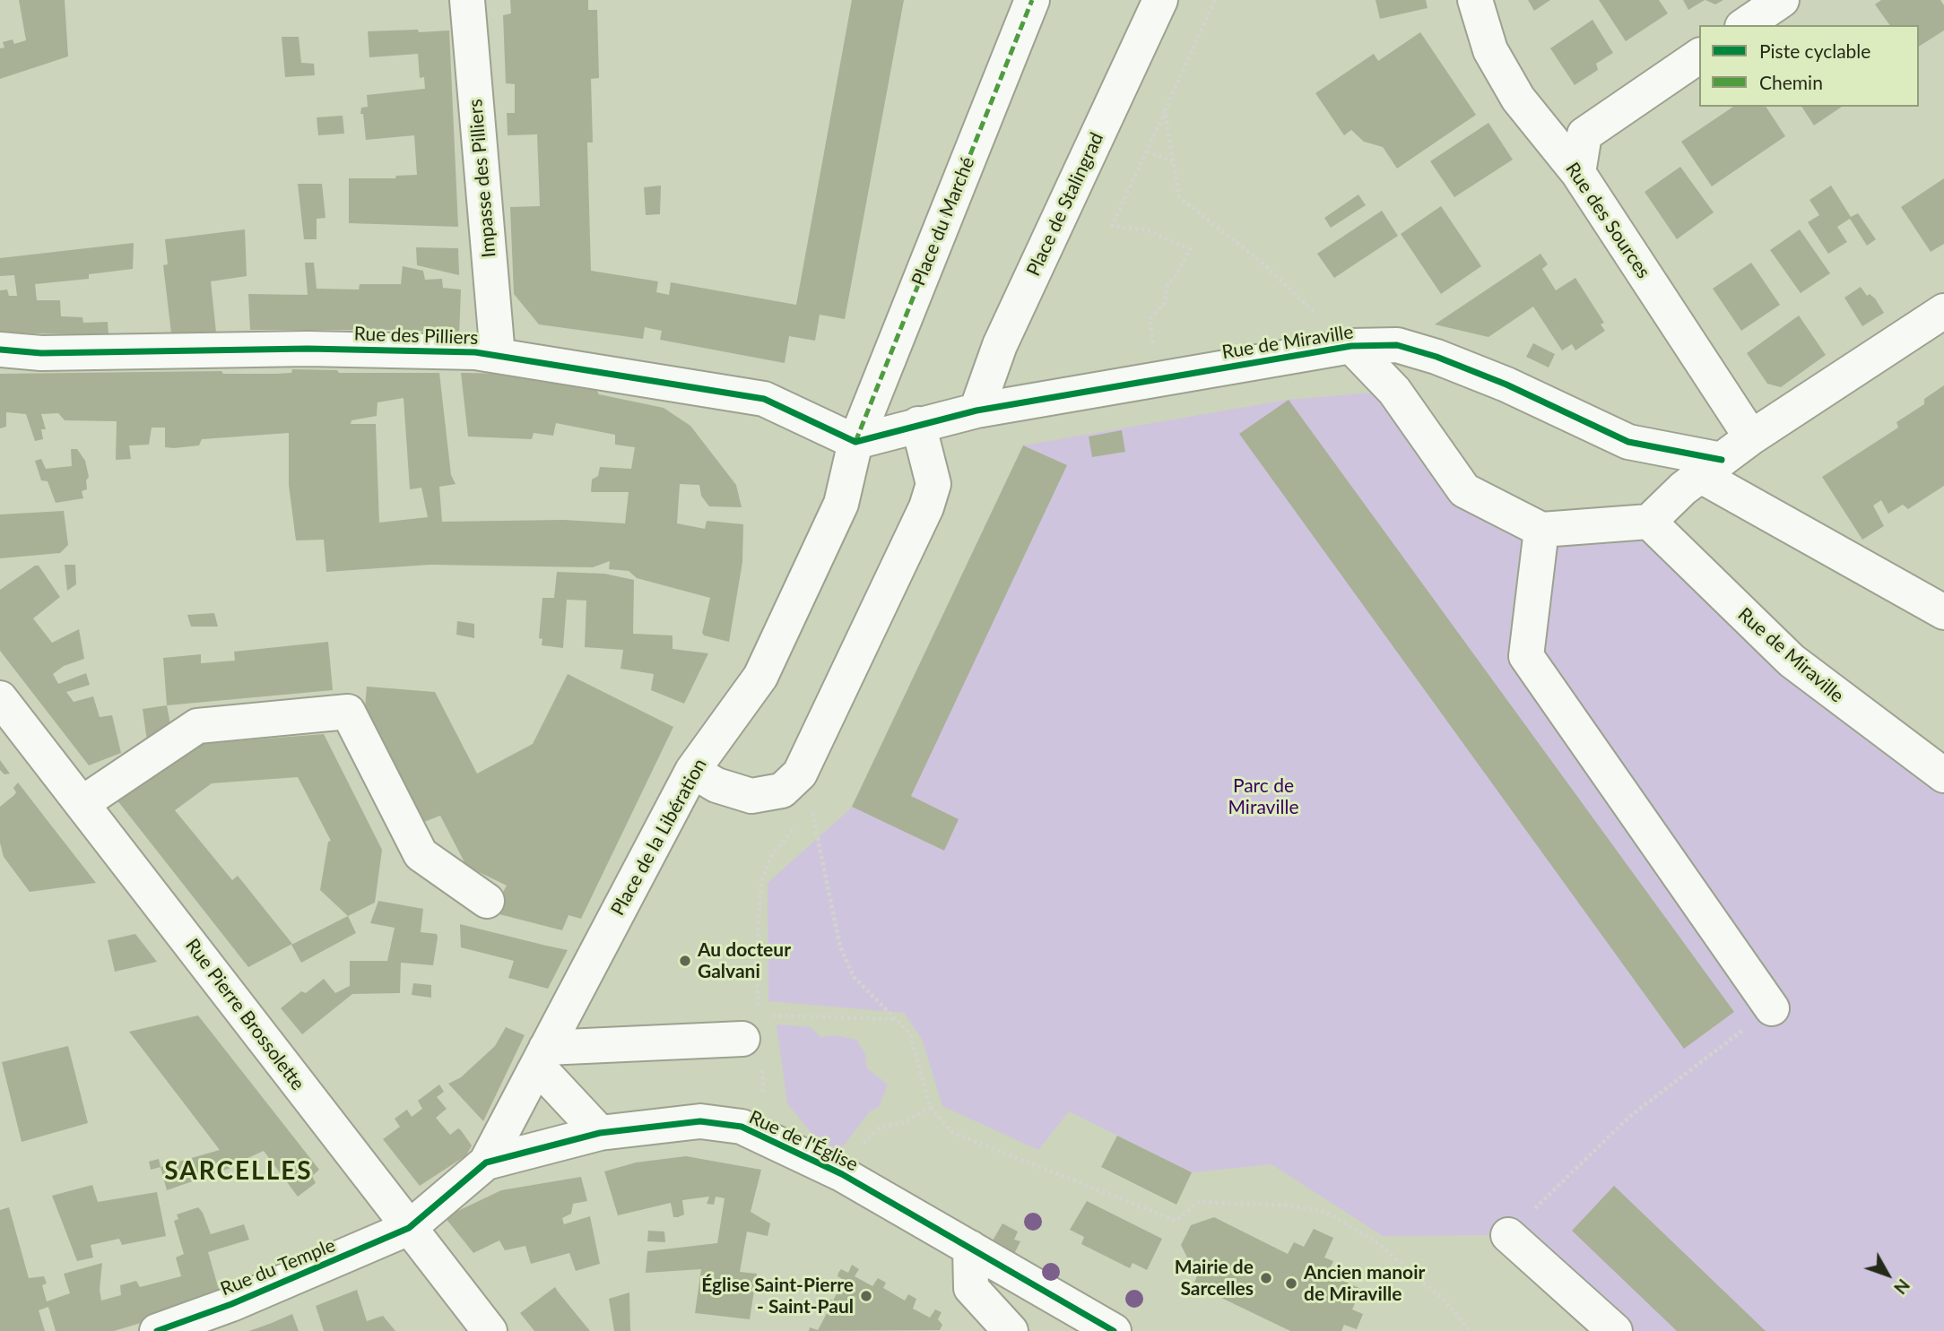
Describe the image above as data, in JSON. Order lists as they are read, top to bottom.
{
  "streets": {
    "street": [
      "Impasse des Pilliers",
      "Place de Stalingrad",
      "Rue des Sources",
      "Place du Marché",
      "Rue des Pilliers",
      "Rue de Miraville",
      "Place de la Libération",
      "Rue Pierre Brossolette",
      "Rue de l'Église",
      "Rue du Temple"
    ]
  },
  "crossings": [
    ["Impasse des Pilliers", "Rue des Pilliers"],
    ["Place de Stalingrad", "Rue de Miraville"],
    ["Place du Marché", "Rue des Pilliers"],
    ["Place du Marché", "Place de la Libération"],
    ["Rue des Pilliers", "Place de la Libération"],
    ["Place de la Libération", "Rue de l'Église"],
    ["Rue Pierre Brossolette", "Rue de l'Église"],
    ["Rue Pierre Brossolette", "Rue du Temple"],
    ["Rue de l'Église", "Rue du Temple"]
  ],
  "districts": ["SARCELLES"],
  "parks": ["Parc de Miraville"],
  "places": [
    "Au docteur Galvani",
    "Mairie de Sarcelles",
    "Ancien manoir de Miraville",
    "Église Saint-Pierre - Saint-Paul"
  ],
  "legend": ["Piste cyclable", "Chemin"],
  "north": "bottom right"
}
